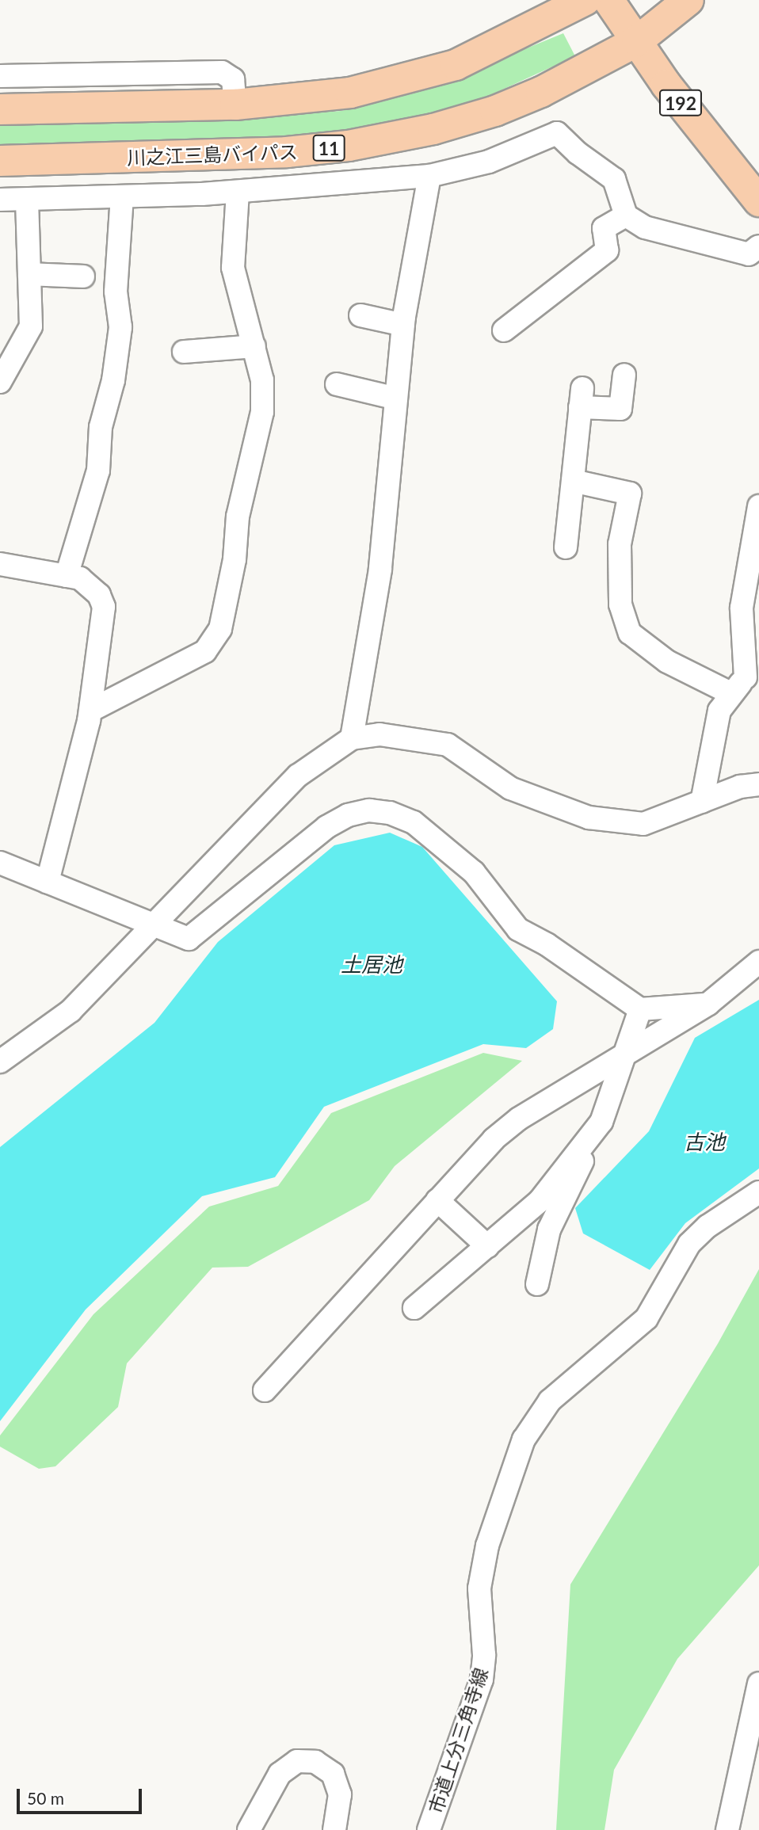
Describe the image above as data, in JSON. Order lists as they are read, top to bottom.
{
  "streets": {
    "highway": ["192", "11", "川之江三島バイパス"],
    "street": ["市道上分三角寺線"]
  },
  "crossings": [
    ["192", "川之江三島バイパス"]
  ],
  "water": ["土居池", "古池"],
  "scale_bar": "50 m"
}
